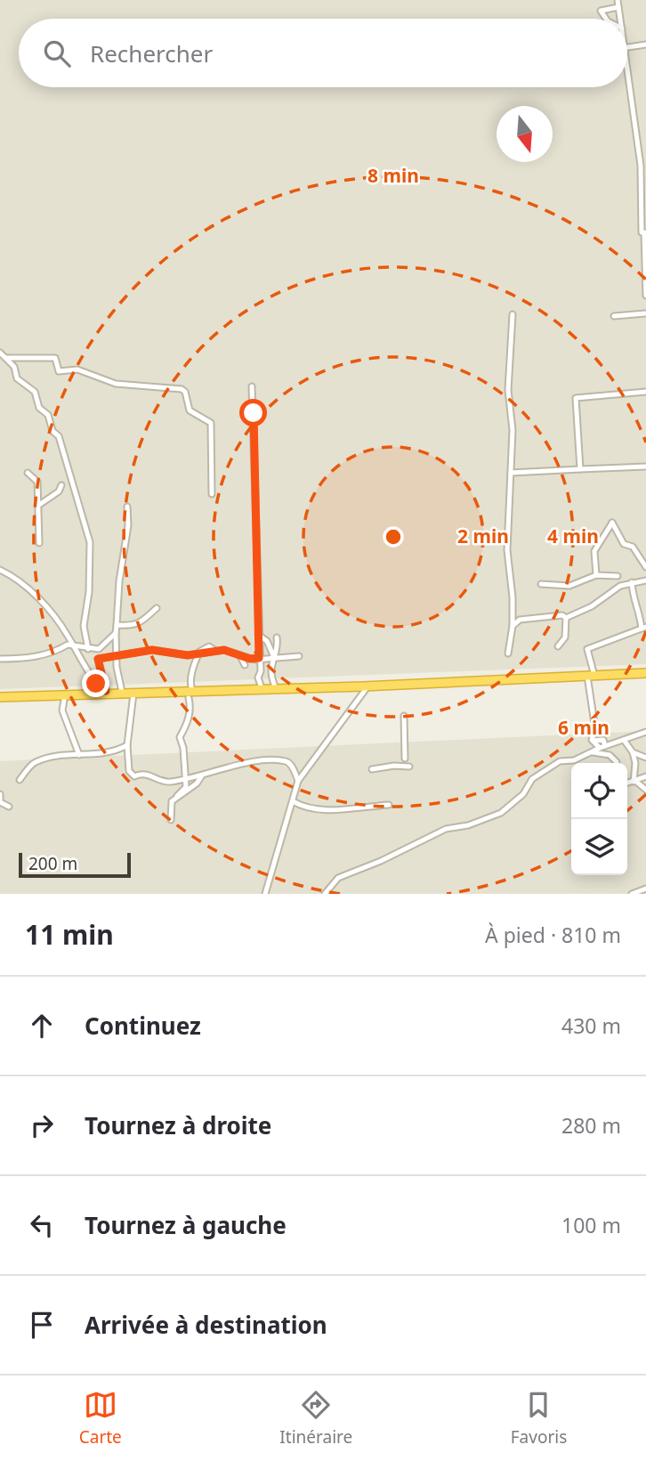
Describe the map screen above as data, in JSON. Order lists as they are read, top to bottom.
{
  "scale_bar": "200 m",
  "north": "bottom",
  "page": {
    "search": "Rechercher",
    "scale": "200 m",
    "heading": ["11 min", "À pied · 810 m"],
    "list": [
      ["Continuez", "430 m"],
      ["Tournez à droite", "280 m"],
      ["Tournez à gauche", "100 m"],
      "Arrivée à destination"
    ],
    "nav": ["Carte", "Itinéraire", "Favoris"]
  },
  "rings": [
    "8 min",
    "2 min",
    "4 min",
    "6 min"
  ]
}
